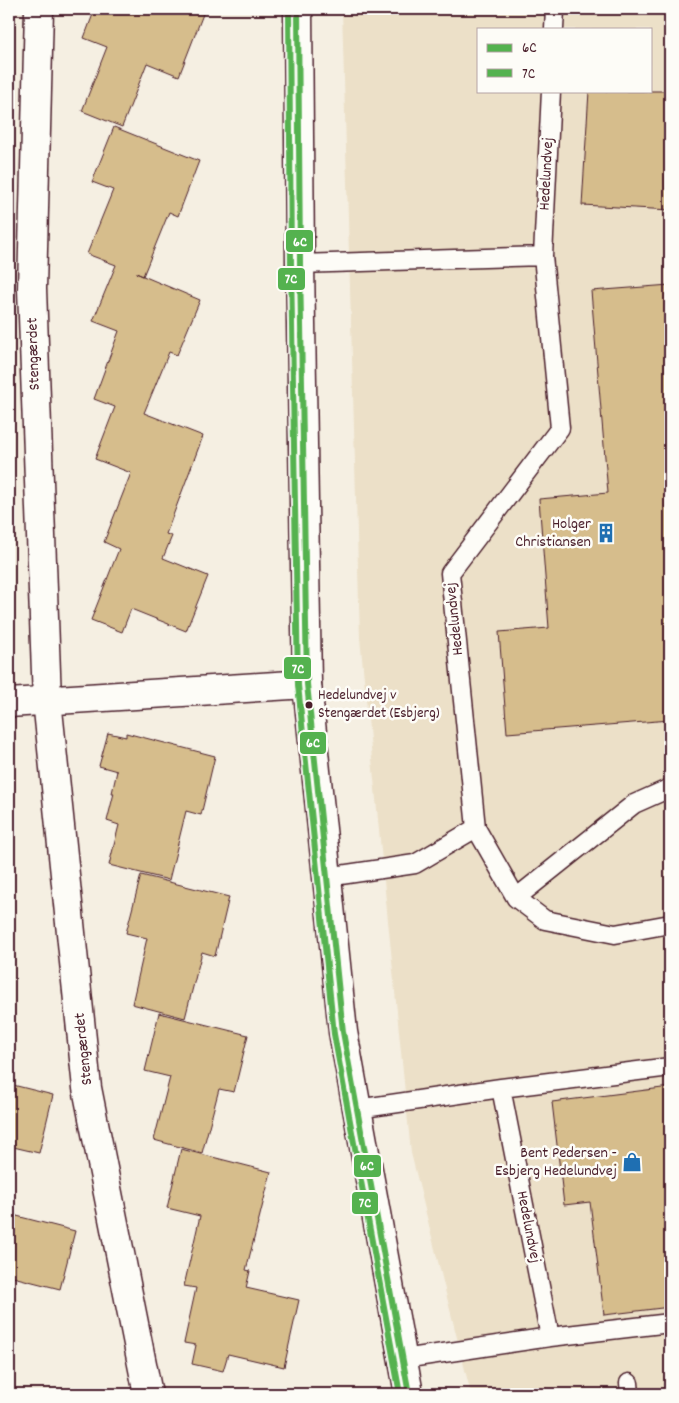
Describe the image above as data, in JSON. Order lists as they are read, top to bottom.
{
  "streets": {
    "street": ["Stengærdet"],
    "lane": ["Hedelundvej"]
  },
  "places": {
    "building": ["Holger Christiansen"],
    "other": ["Hedelundvej v Stengærdet (Esbjerg)"],
    "shop": ["Bent Pedersen - Esbjerg Hedelundvej"]
  },
  "lines": ["transit line 6C", "transit line 7C"],
  "legend": ["6C", "7C"]
}
